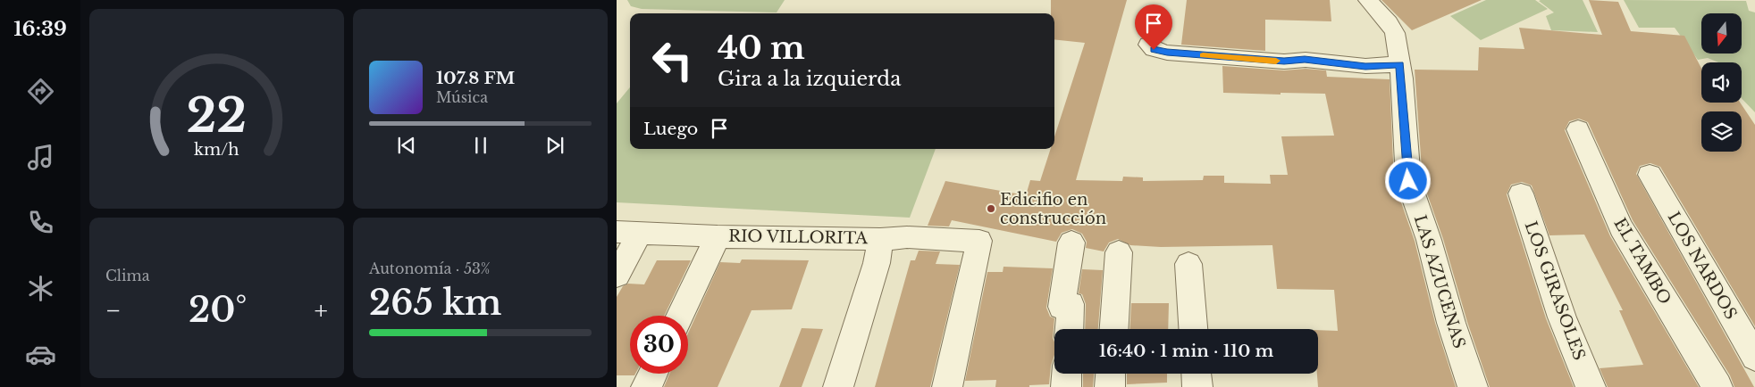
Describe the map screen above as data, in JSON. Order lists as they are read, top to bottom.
{
  "streets": {
    "street": [
      "RIO VILLORITA",
      "EL TAMBO",
      "LOS NARDOS",
      "LAS AZUCENAS",
      "LOS GIRASOLES"
    ]
  },
  "places": ["Edicifio en construcción"],
  "north": "bottom",
  "page": {
    "tabs": "16:39",
    "turn": ["40 m", "Gira a la izquierda"],
    "song": ["107.8 FM", "Música"],
    "then": "Luego",
    "tile": [
      "Clima",
      ["Autonomía · 53%", "265 km"]
    ],
    "heat": ["−", "20°", "+"],
    "limit": "30",
    "trip": "16:40 · 1 min · 110 m",
    "gauge": ["22", "km/h"]
  }
}
